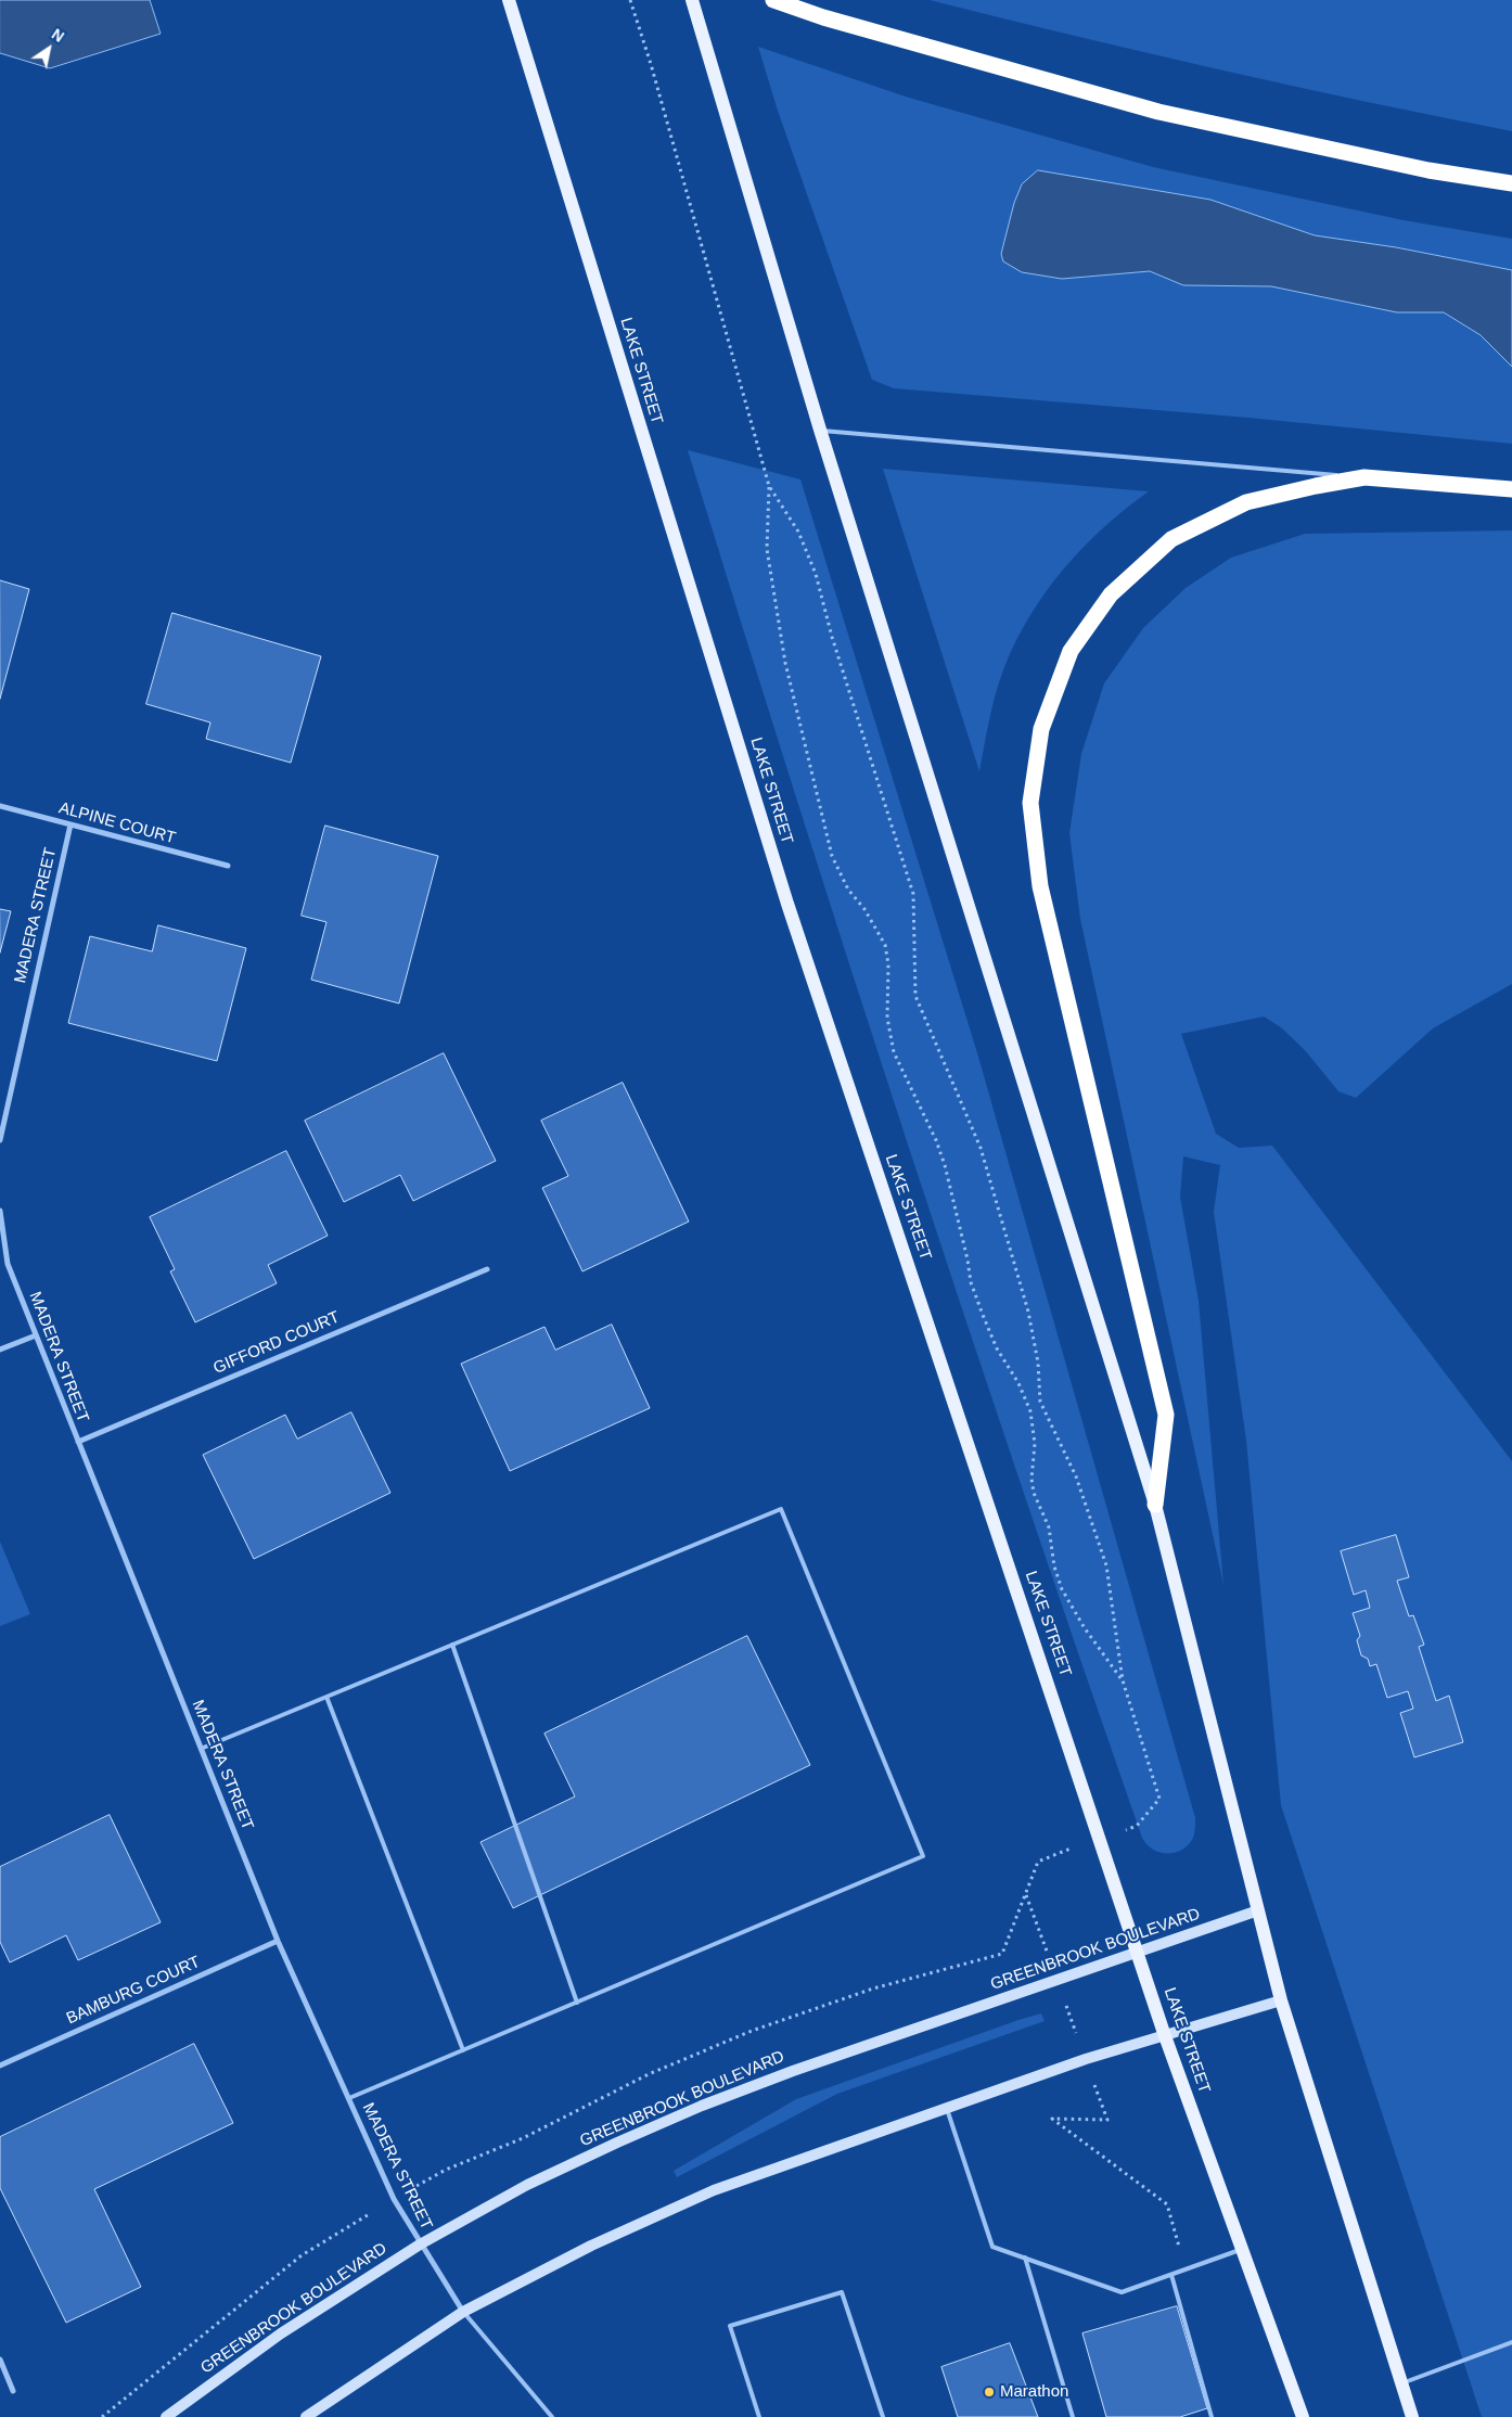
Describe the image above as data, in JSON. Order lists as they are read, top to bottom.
{
  "streets": {
    "main road": ["LAKE STREET", "GREENBROOK BOULEVARD"],
    "street": [
      "ALPINE COURT",
      "MADERA STREET",
      "GIFFORD COURT",
      "BAMBURG COURT"
    ]
  },
  "crossings": [
    ["LAKE STREET", "GREENBROOK BOULEVARD"],
    ["ALPINE COURT", "MADERA STREET"],
    ["MADERA STREET", "GIFFORD COURT"],
    ["MADERA STREET", "GREENBROOK BOULEVARD"],
    ["MADERA STREET", "BAMBURG COURT"]
  ],
  "places": ["Marathon"],
  "north": "top right"
}
